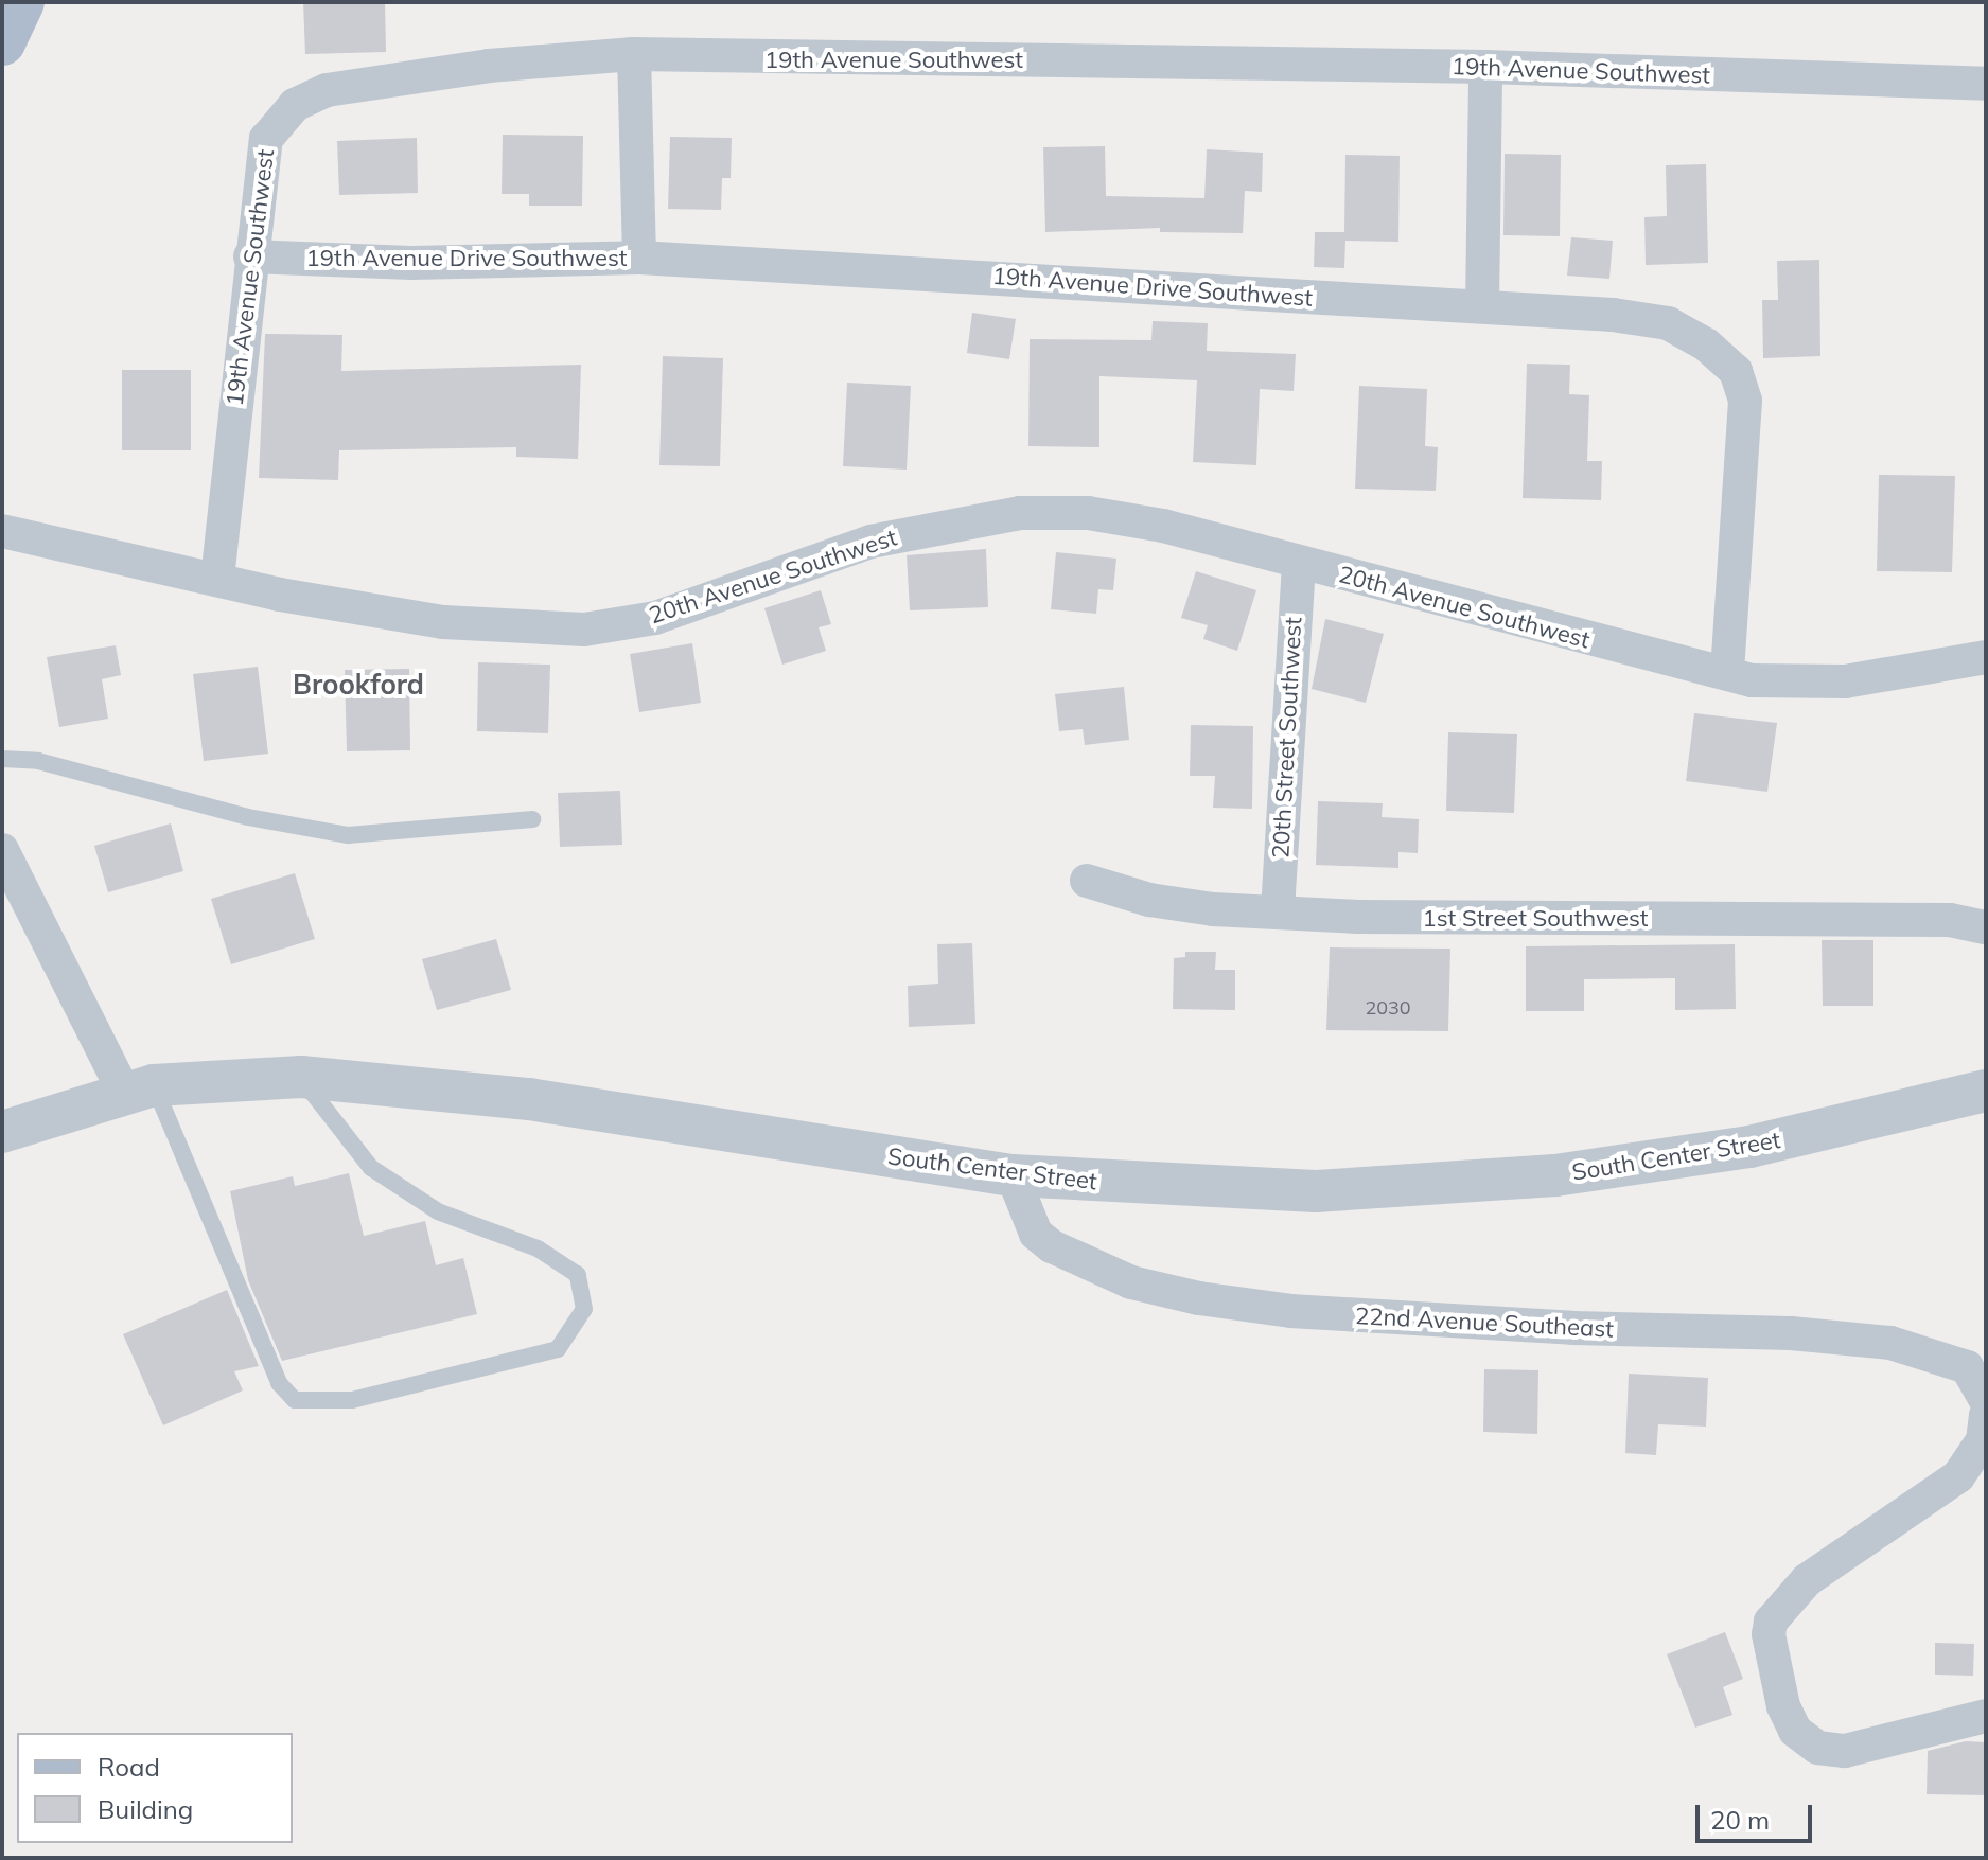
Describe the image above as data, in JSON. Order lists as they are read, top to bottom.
{
  "streets": {
    "street": [
      "19th Avenue Southwest",
      "19th Avenue Drive Southwest",
      "20th Avenue Southwest",
      "20th Street Southwest",
      "1st Street Southwest",
      "South Center Street",
      "22nd Avenue Southeast"
    ]
  },
  "crossings": [
    ["19th Avenue Southwest", "19th Avenue Drive Southwest"],
    ["19th Avenue Southwest", "20th Avenue Southwest"],
    ["19th Avenue Drive Southwest", "20th Avenue Southwest"],
    ["20th Avenue Southwest", "20th Street Southwest"],
    ["20th Street Southwest", "1st Street Southwest"],
    ["South Center Street", "22nd Avenue Southeast"]
  ],
  "districts": ["Brookford"],
  "house_numbers": ["2030"],
  "legend": ["Road", "Building"],
  "scale_bar": "20 m"
}
